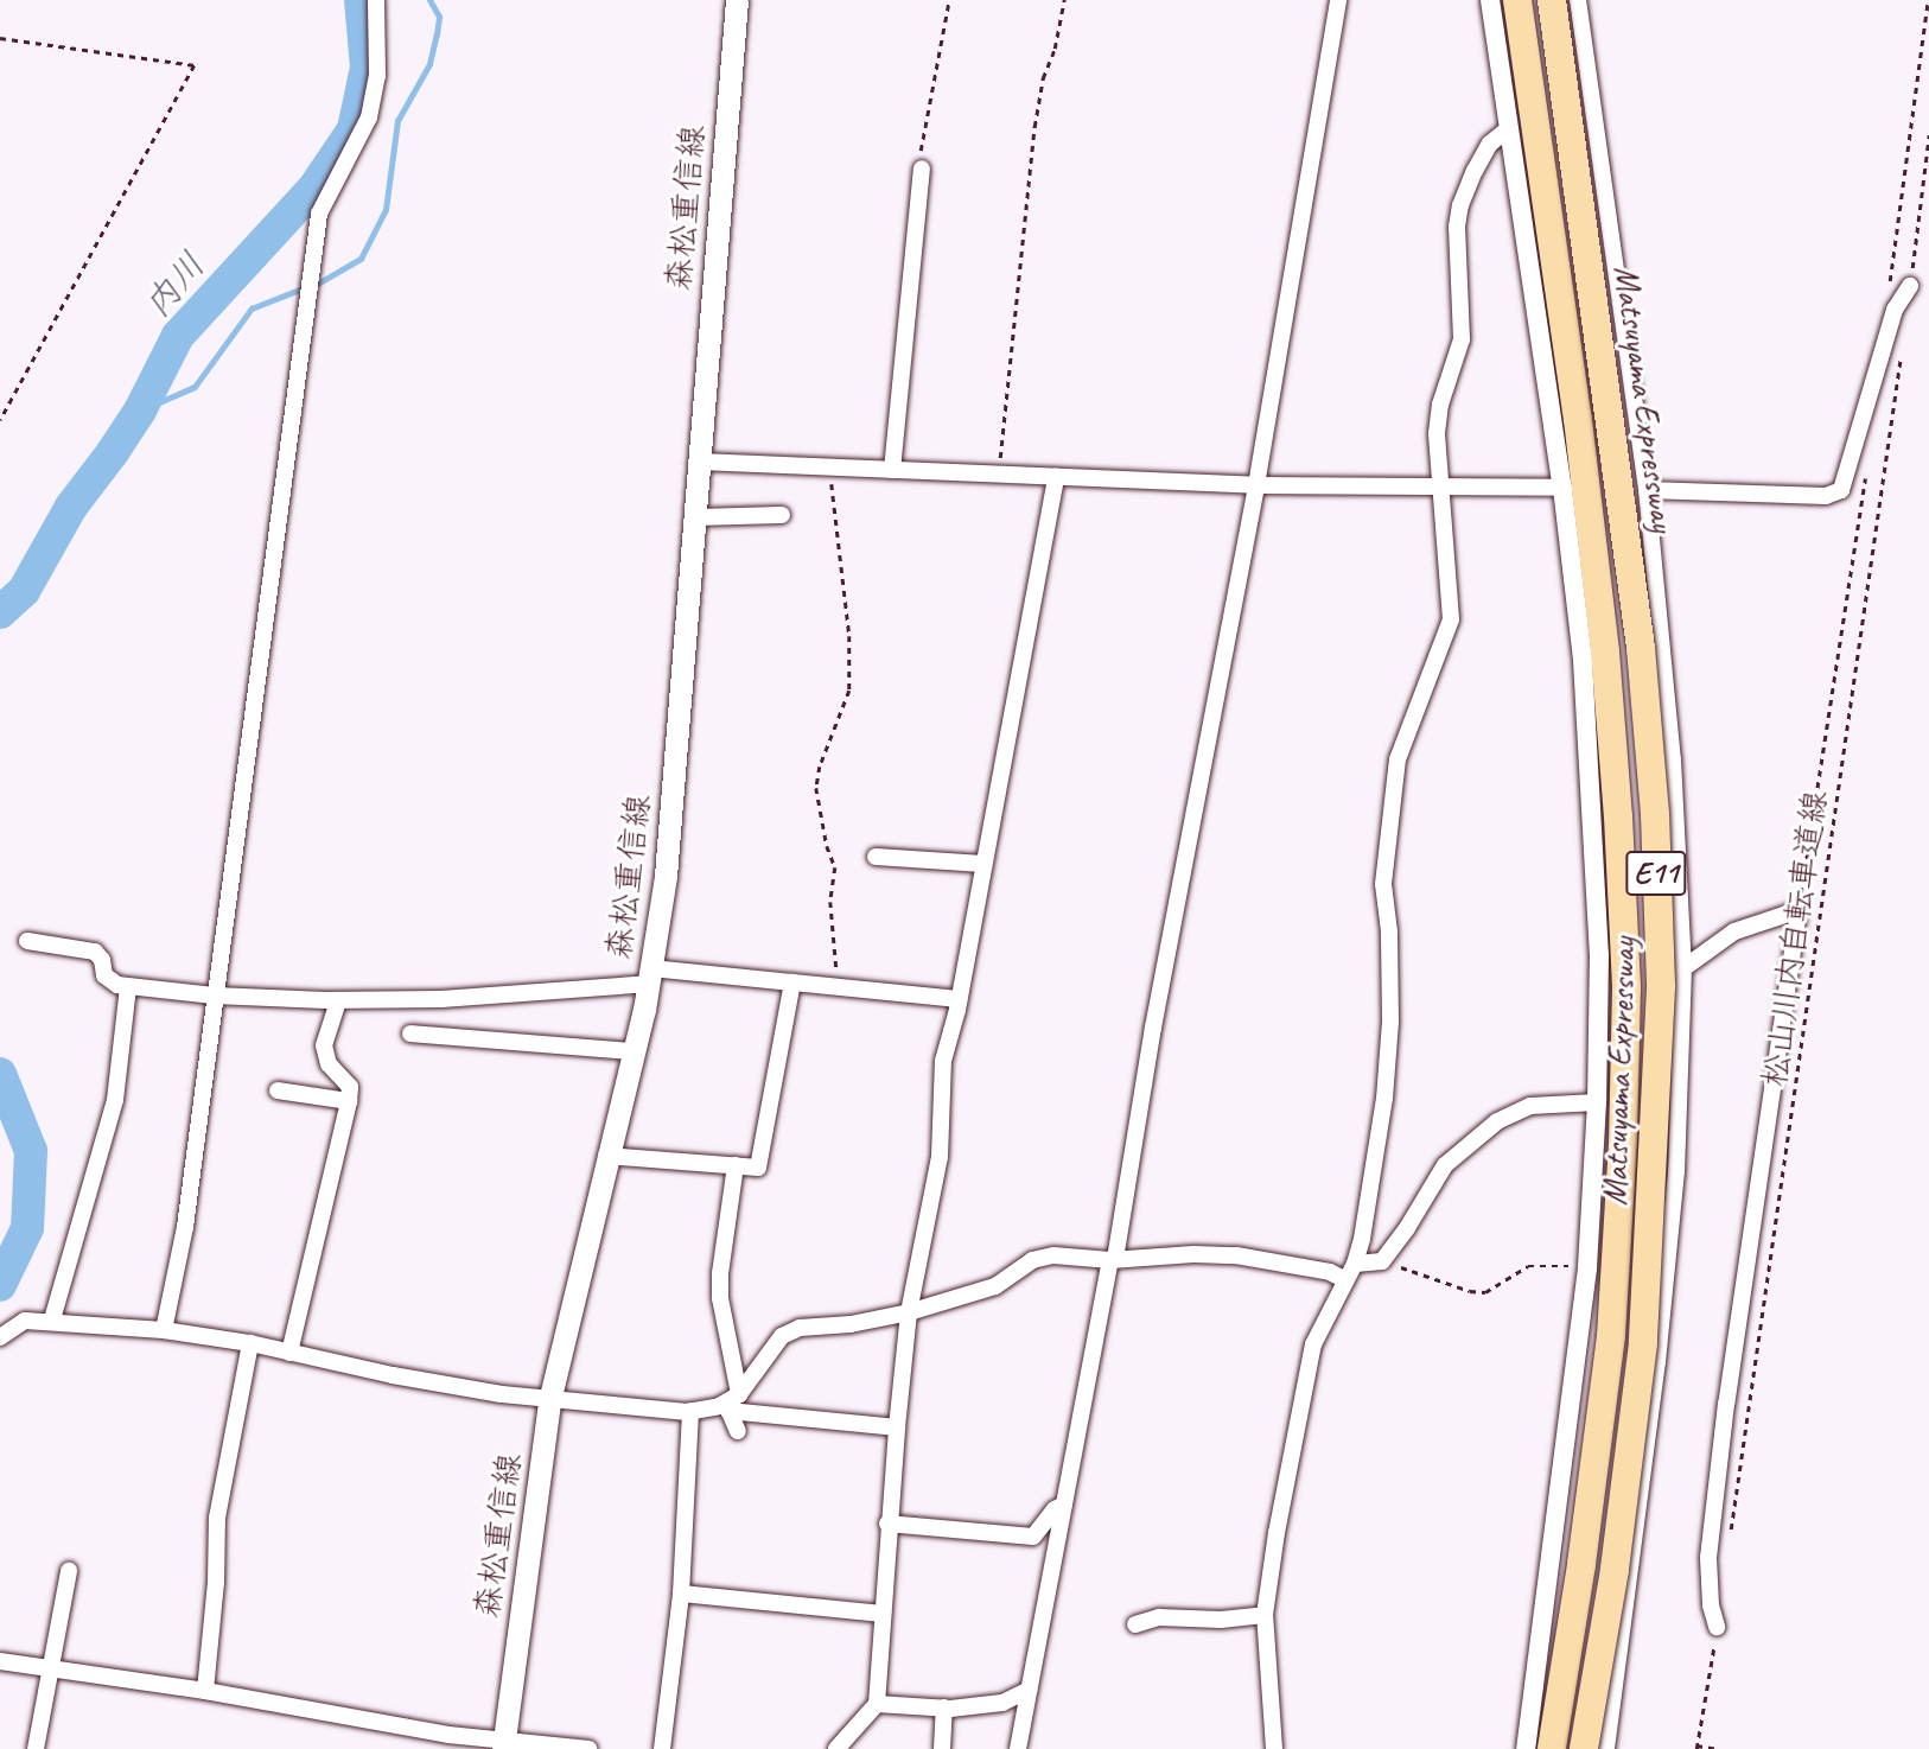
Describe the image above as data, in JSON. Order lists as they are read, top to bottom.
{
  "streets": {
    "highway": ["Matsuyama Expressway", "E11"],
    "main road": ["森松重信線"],
    "path": ["松山川内自転車道線"]
  },
  "water": ["内川"]
}
